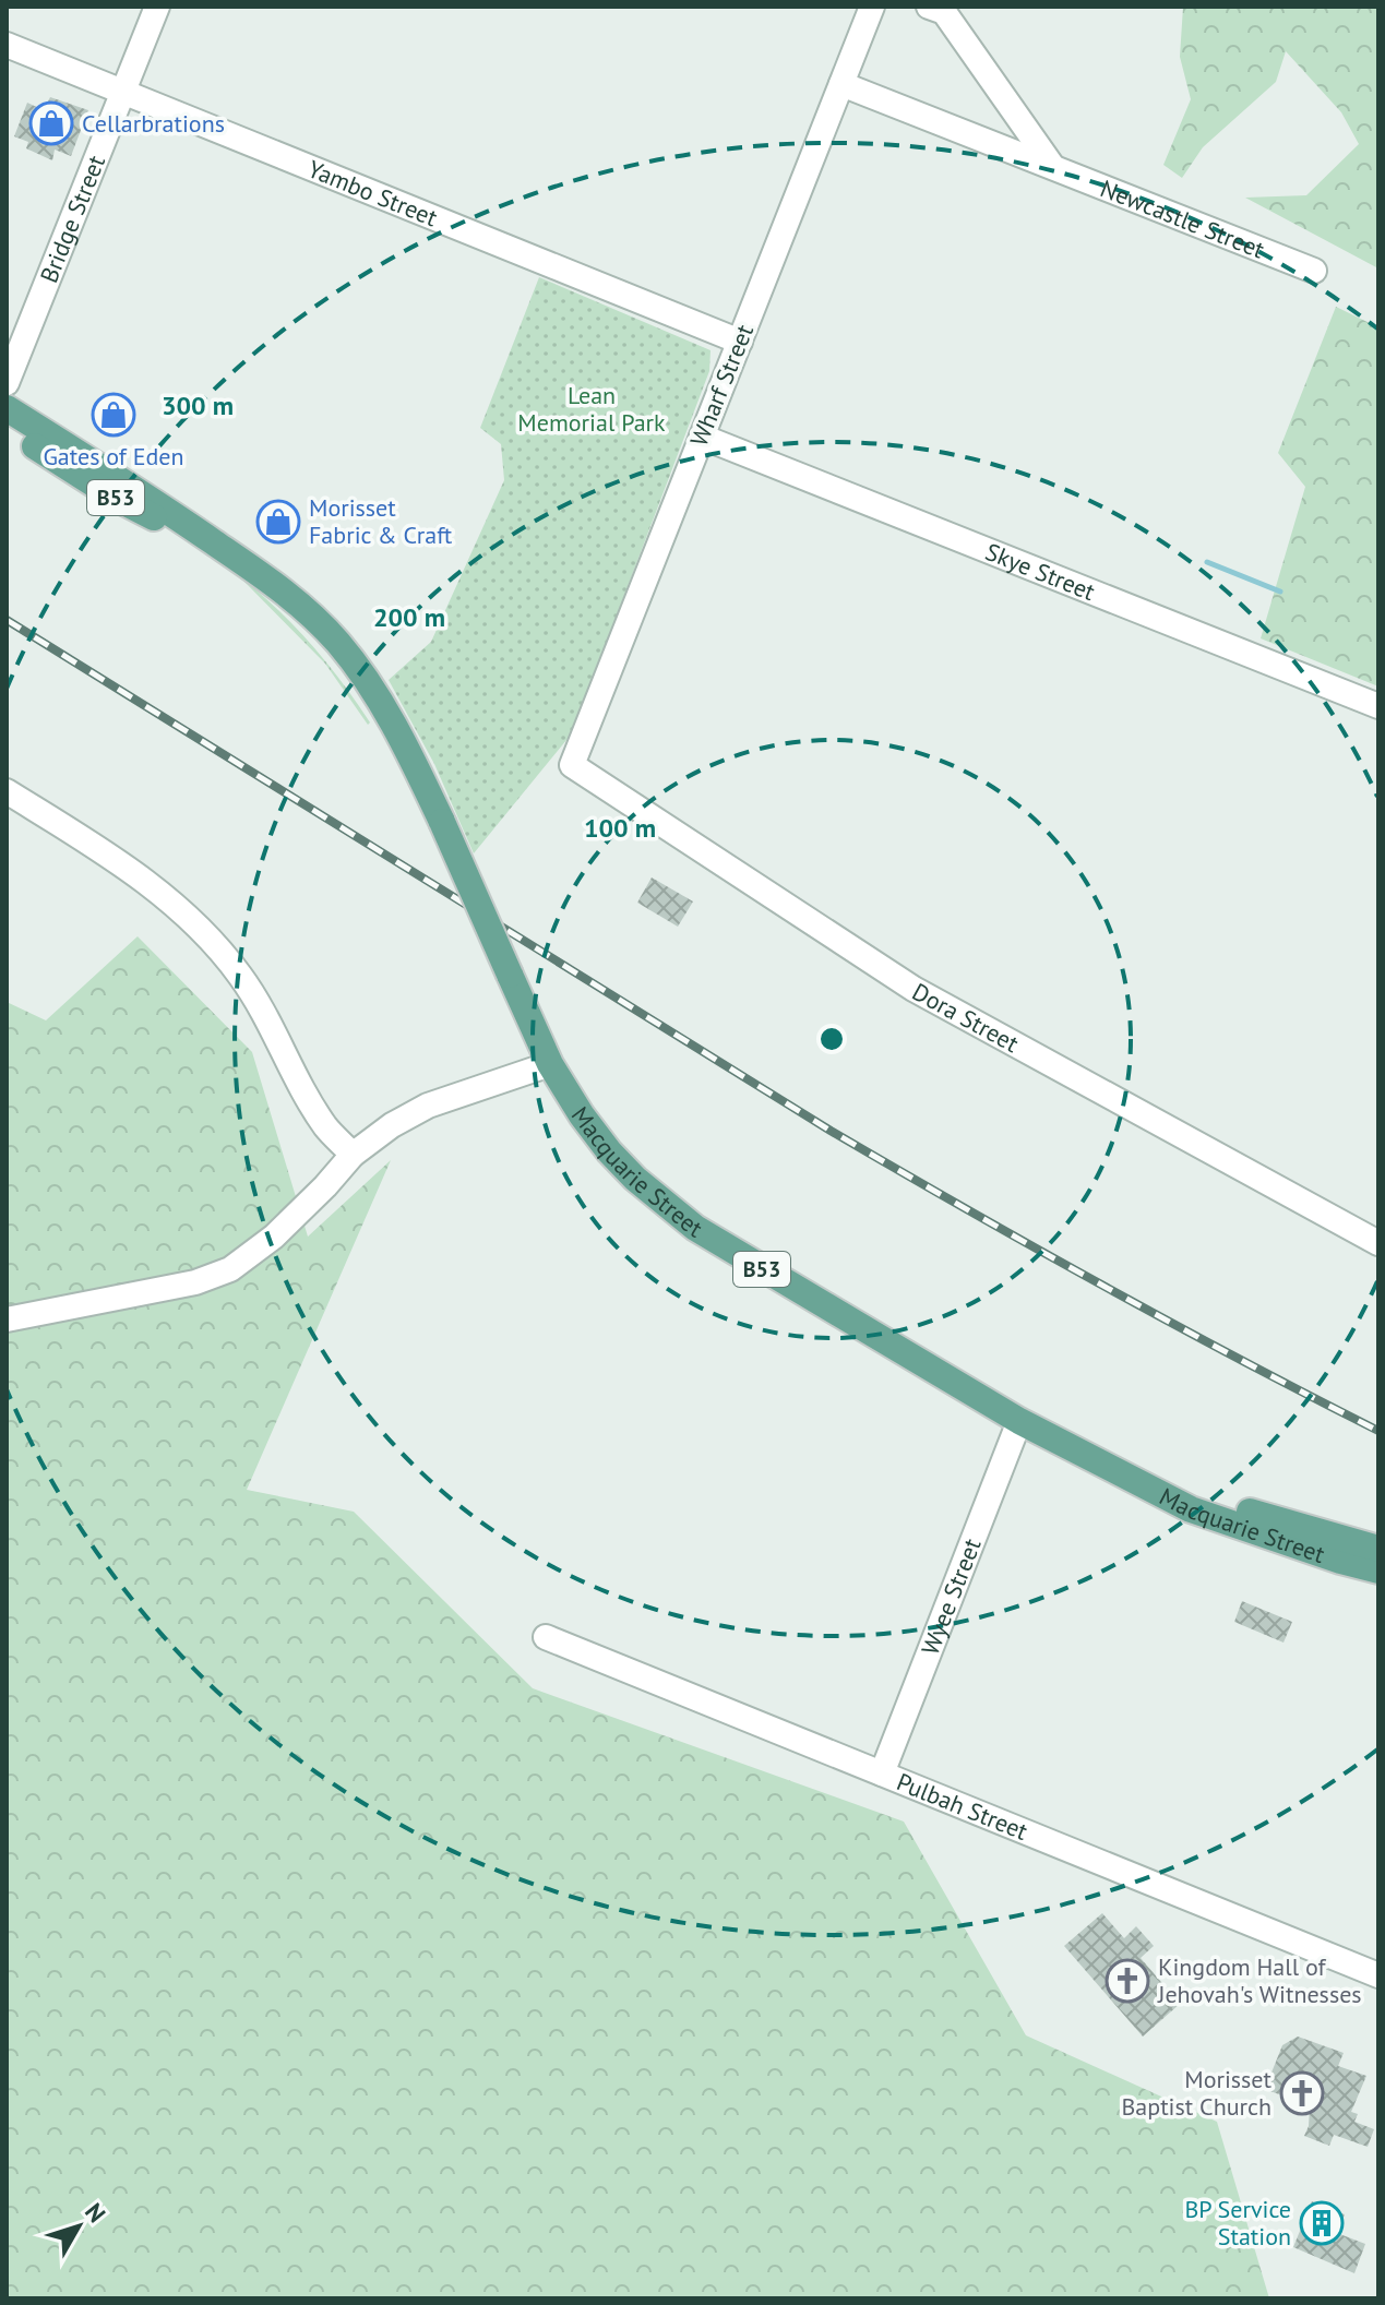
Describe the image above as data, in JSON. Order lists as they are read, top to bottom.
{
  "streets": {
    "main road": ["B53", "Macquarie Street"],
    "street": [
      "Yambo Street",
      "Bridge Street",
      "Newcastle Street",
      "Wharf Street",
      "Skye Street",
      "Dora Street",
      "Wyee Street",
      "Pulbah Street"
    ]
  },
  "crossings": [
    ["Yambo Street", "Bridge Street"],
    ["Yambo Street", "Wharf Street"],
    ["Newcastle Street", "Wharf Street"],
    ["Wharf Street", "Skye Street"],
    ["Wharf Street", "Dora Street"],
    ["B53", "Macquarie Street"],
    ["Macquarie Street", "Wyee Street"],
    ["Wyee Street", "Pulbah Street"]
  ],
  "parks": ["Lean Memorial Park"],
  "places": {
    "shop": ["Cellarbrations", "Gates of Eden", "Morisset Fabric & Craft"],
    "church": ["Kingdom Hall of Jehovah's Witnesses", "Morisset Baptist Church"],
    "building": ["BP Service Station"]
  },
  "north": "top right",
  "rings": ["300 m", "200 m", "100 m"]
}
